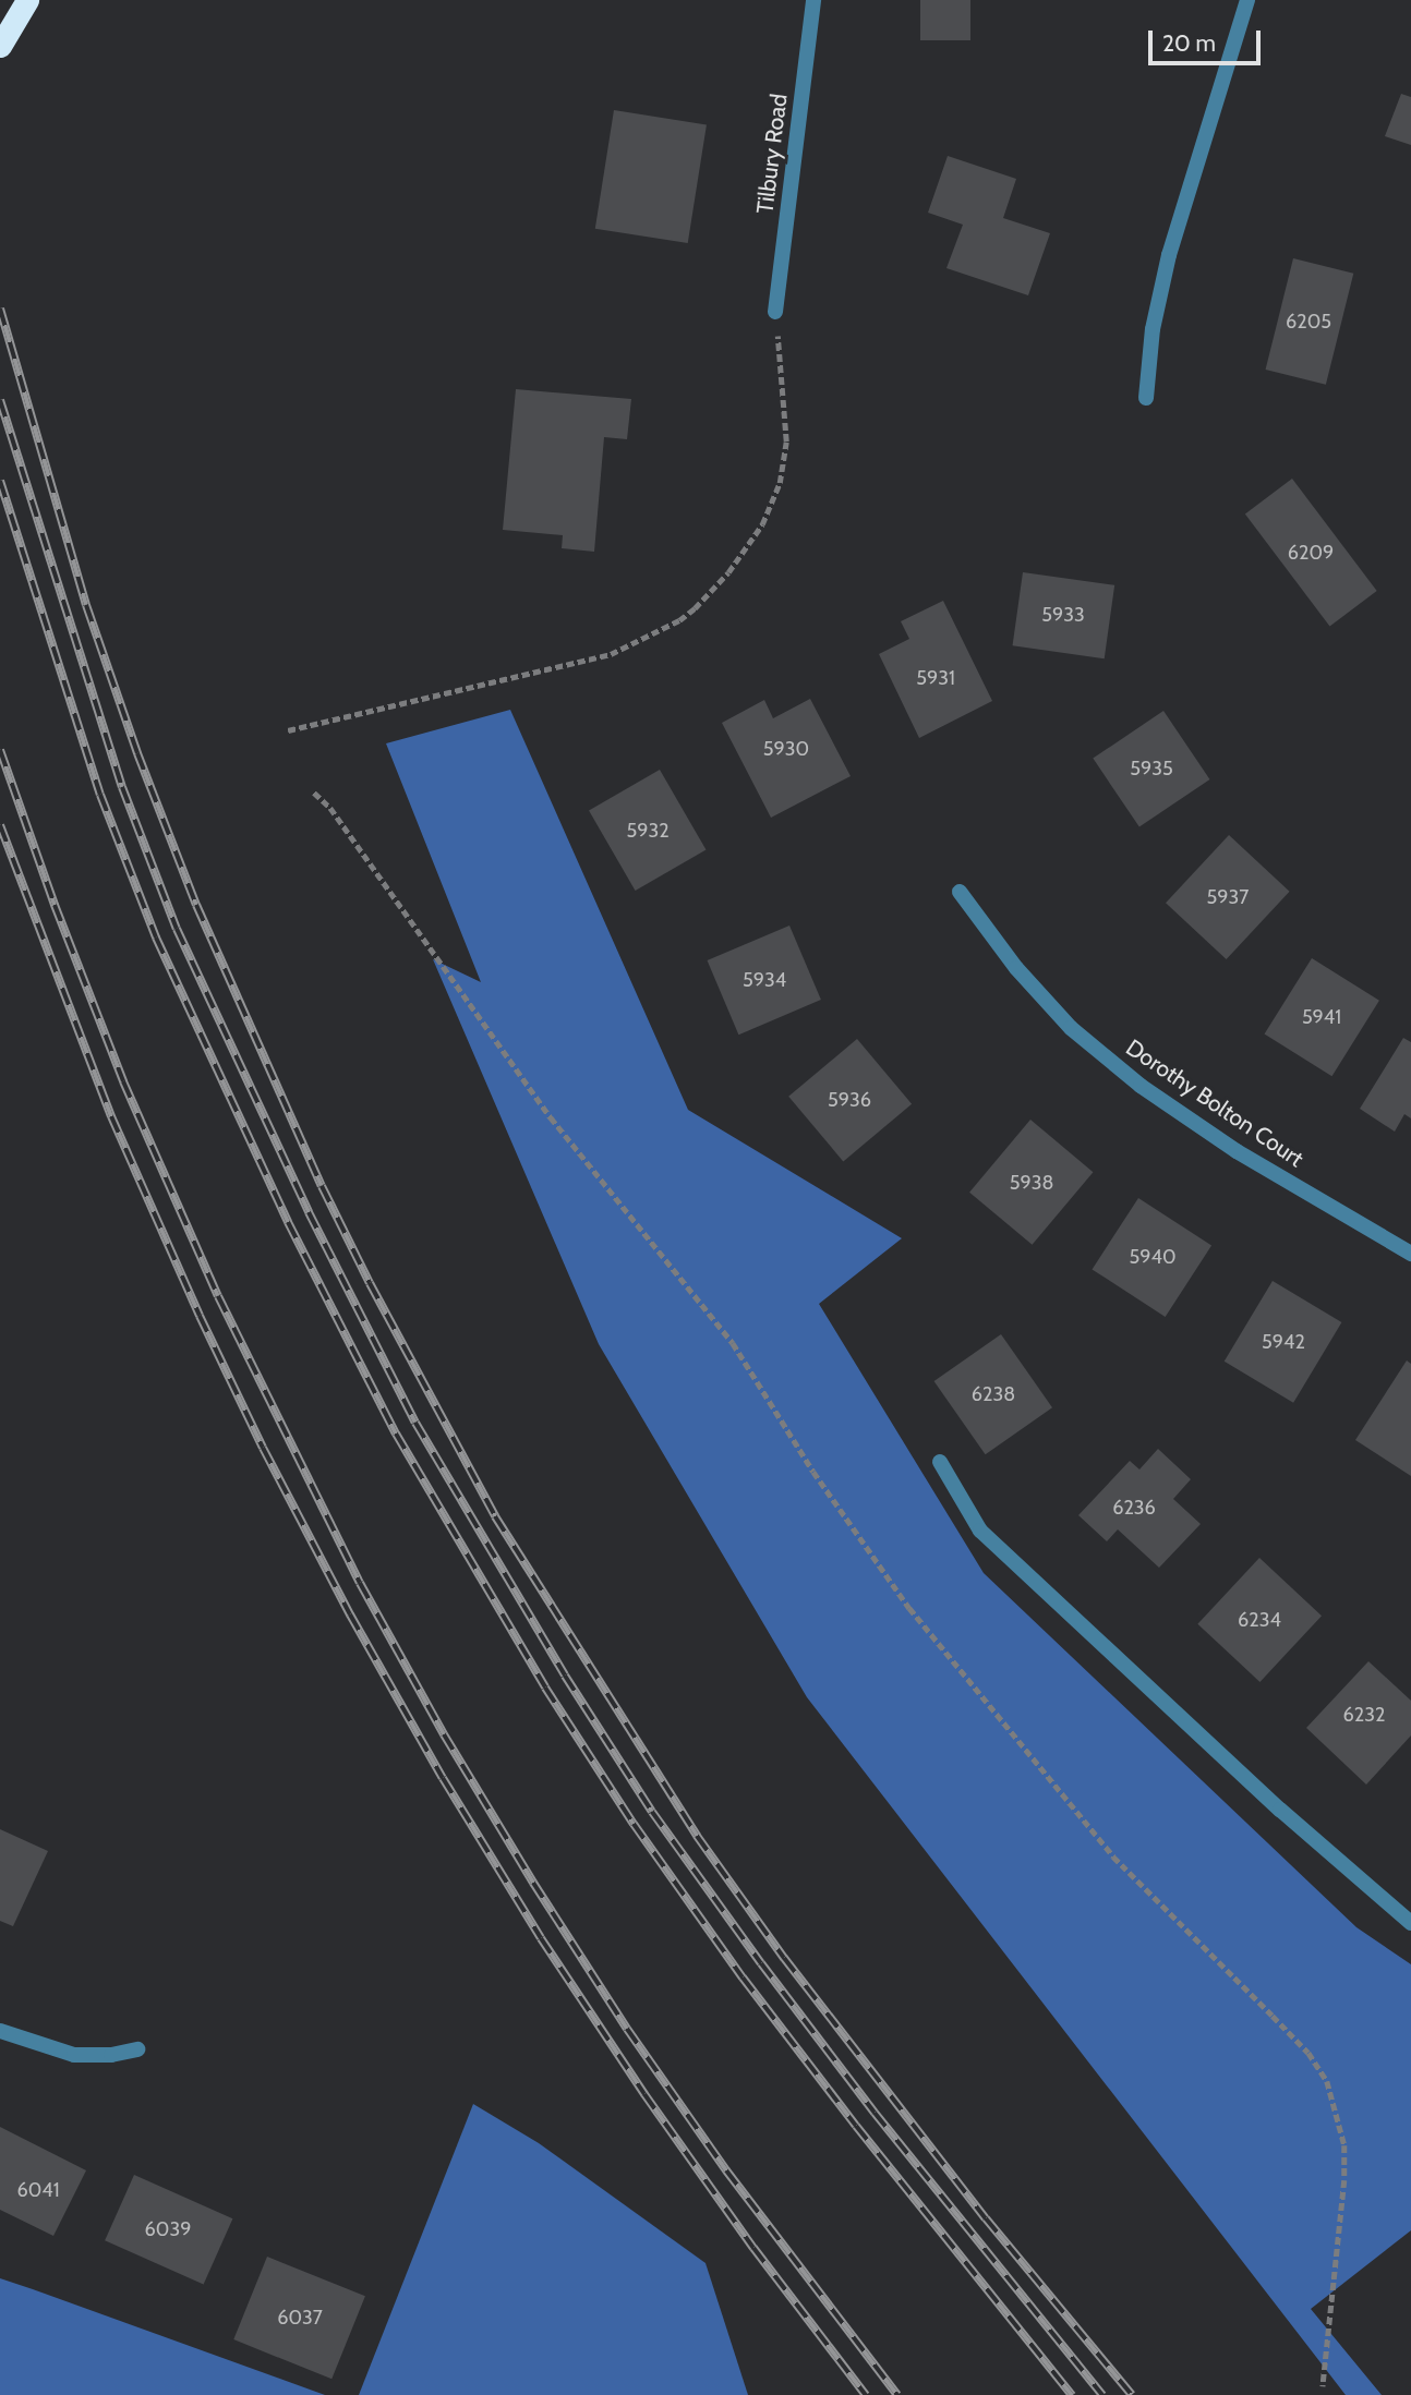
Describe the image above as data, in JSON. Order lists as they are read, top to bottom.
{
  "streets": {
    "street": ["Tilbury Road", "Dorothy Bolton Court"]
  },
  "house_numbers": [
    "6205",
    "6209",
    "5933",
    "5931",
    "5930",
    "5935",
    "5932",
    "5937",
    "5934",
    "5941",
    "5936",
    "5938",
    "5940",
    "5942",
    "6238",
    "6236",
    "6234",
    "6232",
    "6041",
    "6039",
    "6037"
  ],
  "scale_bar": "20 m"
}
